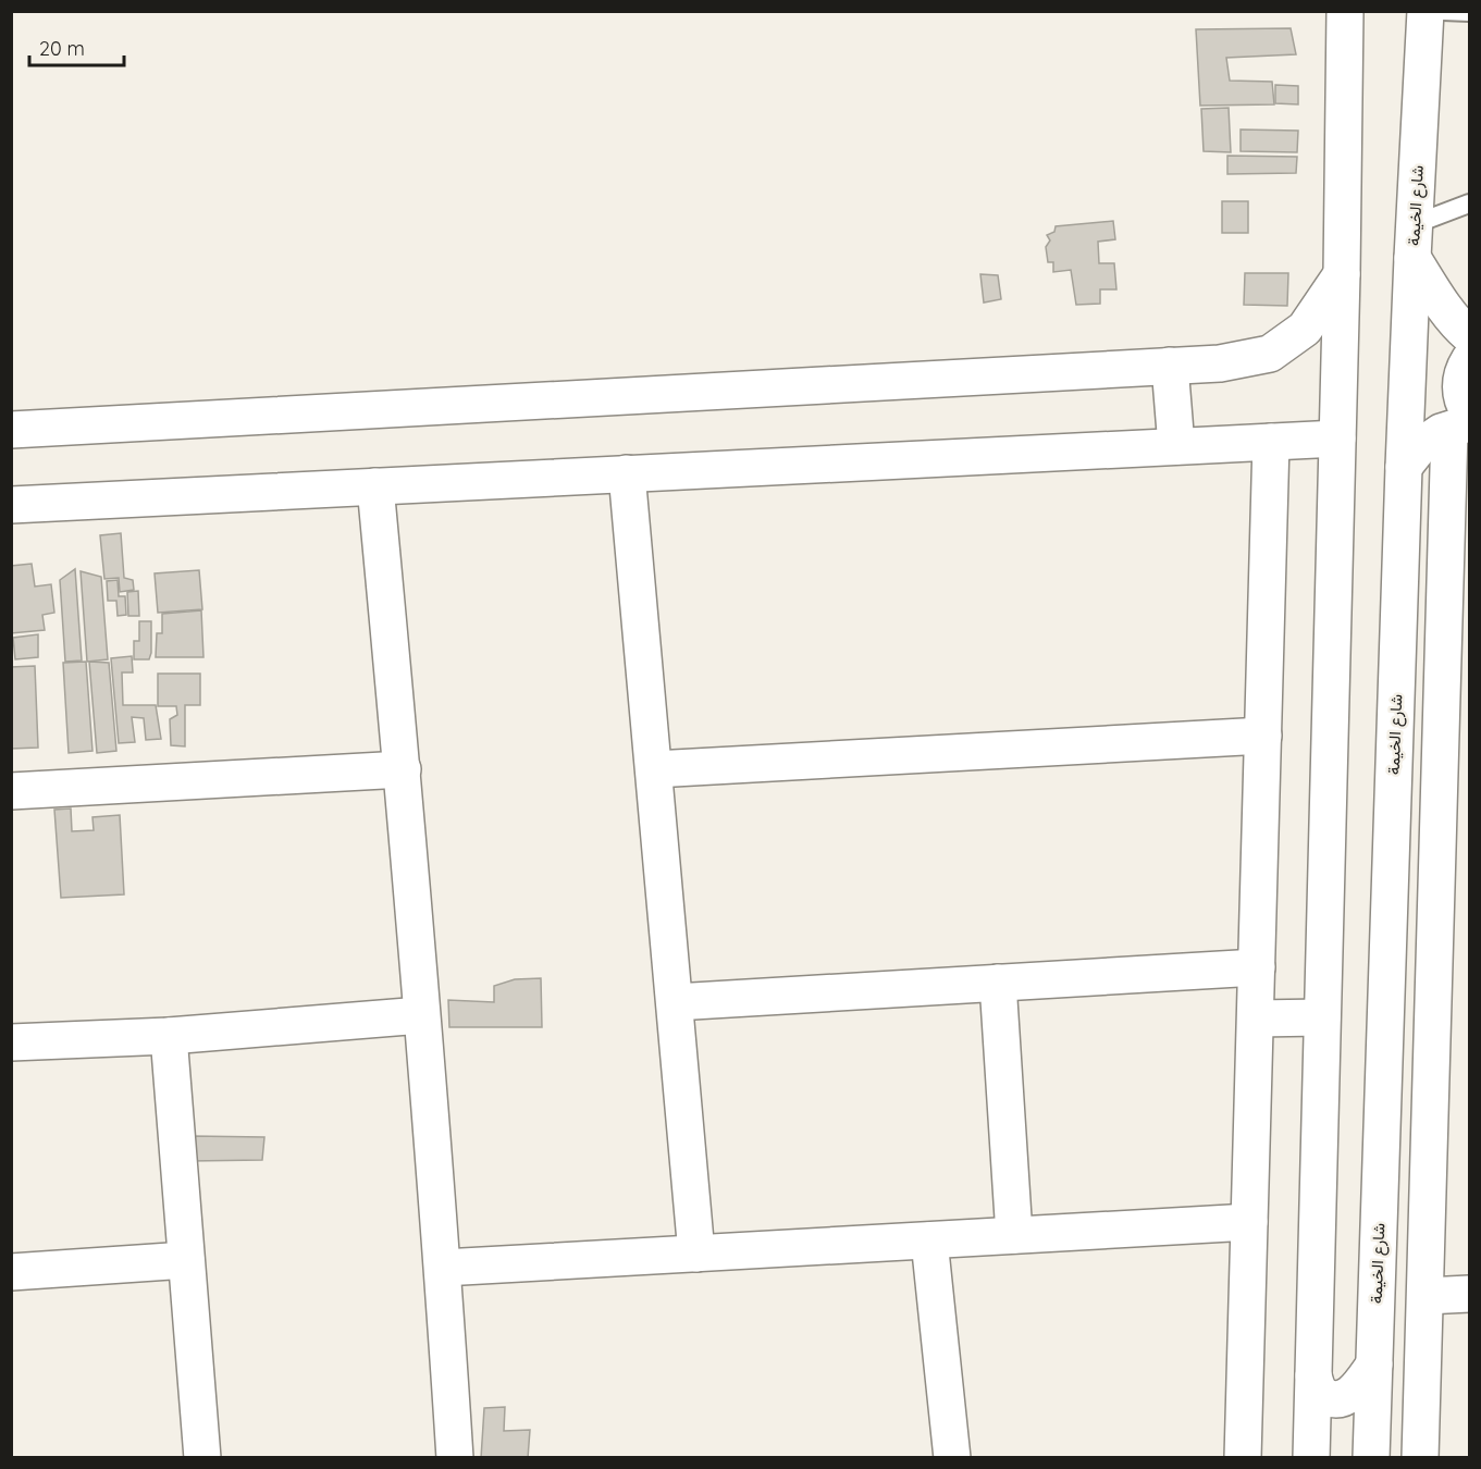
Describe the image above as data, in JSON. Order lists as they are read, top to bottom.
{
  "streets": {
    "street": ["شارع الخيمة"]
  },
  "scale_bar": "20 m"
}
